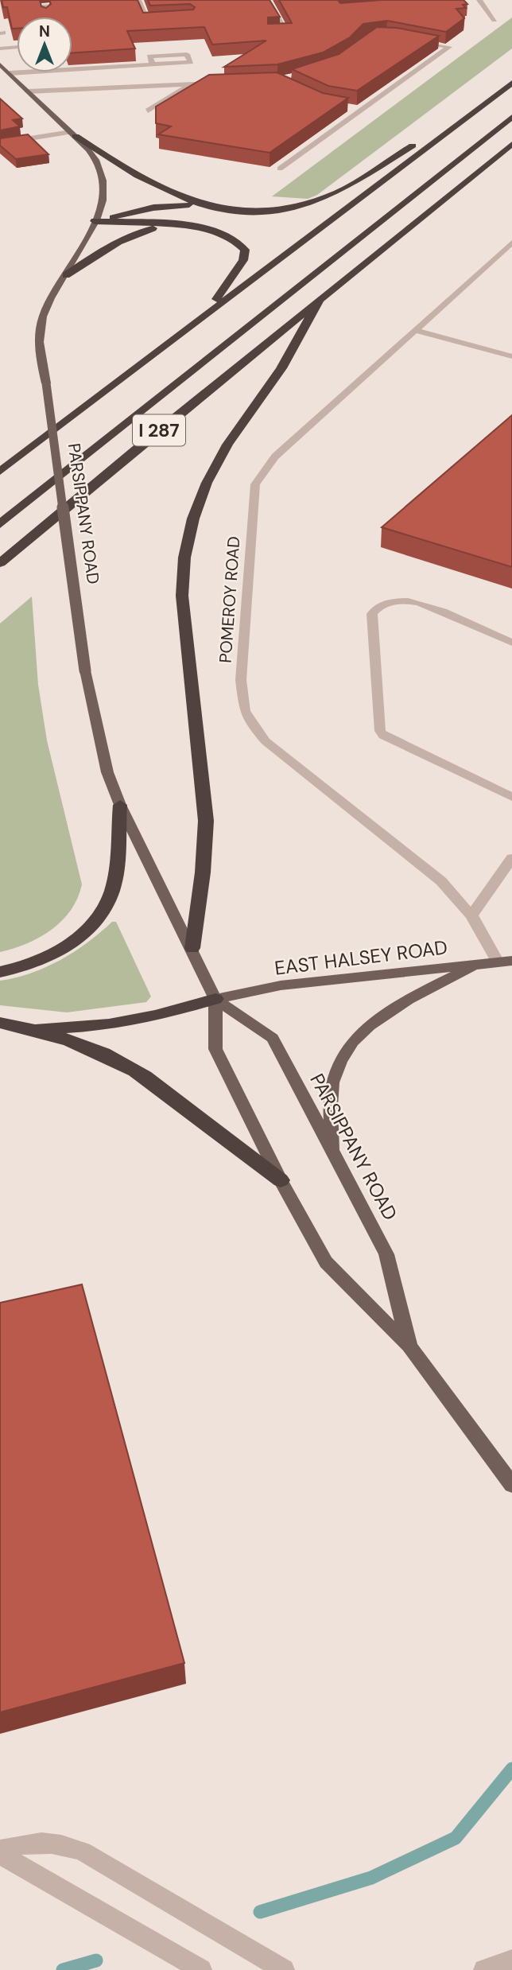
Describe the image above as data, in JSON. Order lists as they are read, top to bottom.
{
  "streets": {
    "highway": ["I 287"],
    "main road": ["PARSIPPANY ROAD", "EAST HALSEY ROAD"],
    "street": ["POMEROY ROAD"]
  },
  "crossings": [
    ["PARSIPPANY ROAD", "EAST HALSEY ROAD"],
    ["POMEROY ROAD", "EAST HALSEY ROAD"]
  ],
  "north": "top"
}
